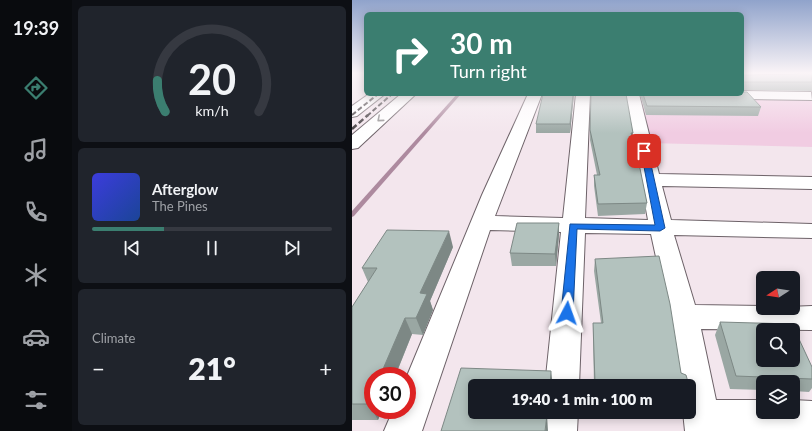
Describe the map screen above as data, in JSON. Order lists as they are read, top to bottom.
{
  "north": "left",
  "page": {
    "tabs": "19:39",
    "turn": ["30 m", "Turn right"],
    "song": ["Afterglow", "The Pines"],
    "tile": "Climate",
    "heat": ["−", "21°", "+"],
    "limit": "30",
    "trip": "19:40 · 1 min · 100 m",
    "gauge": ["20", "km/h"]
  }
}
